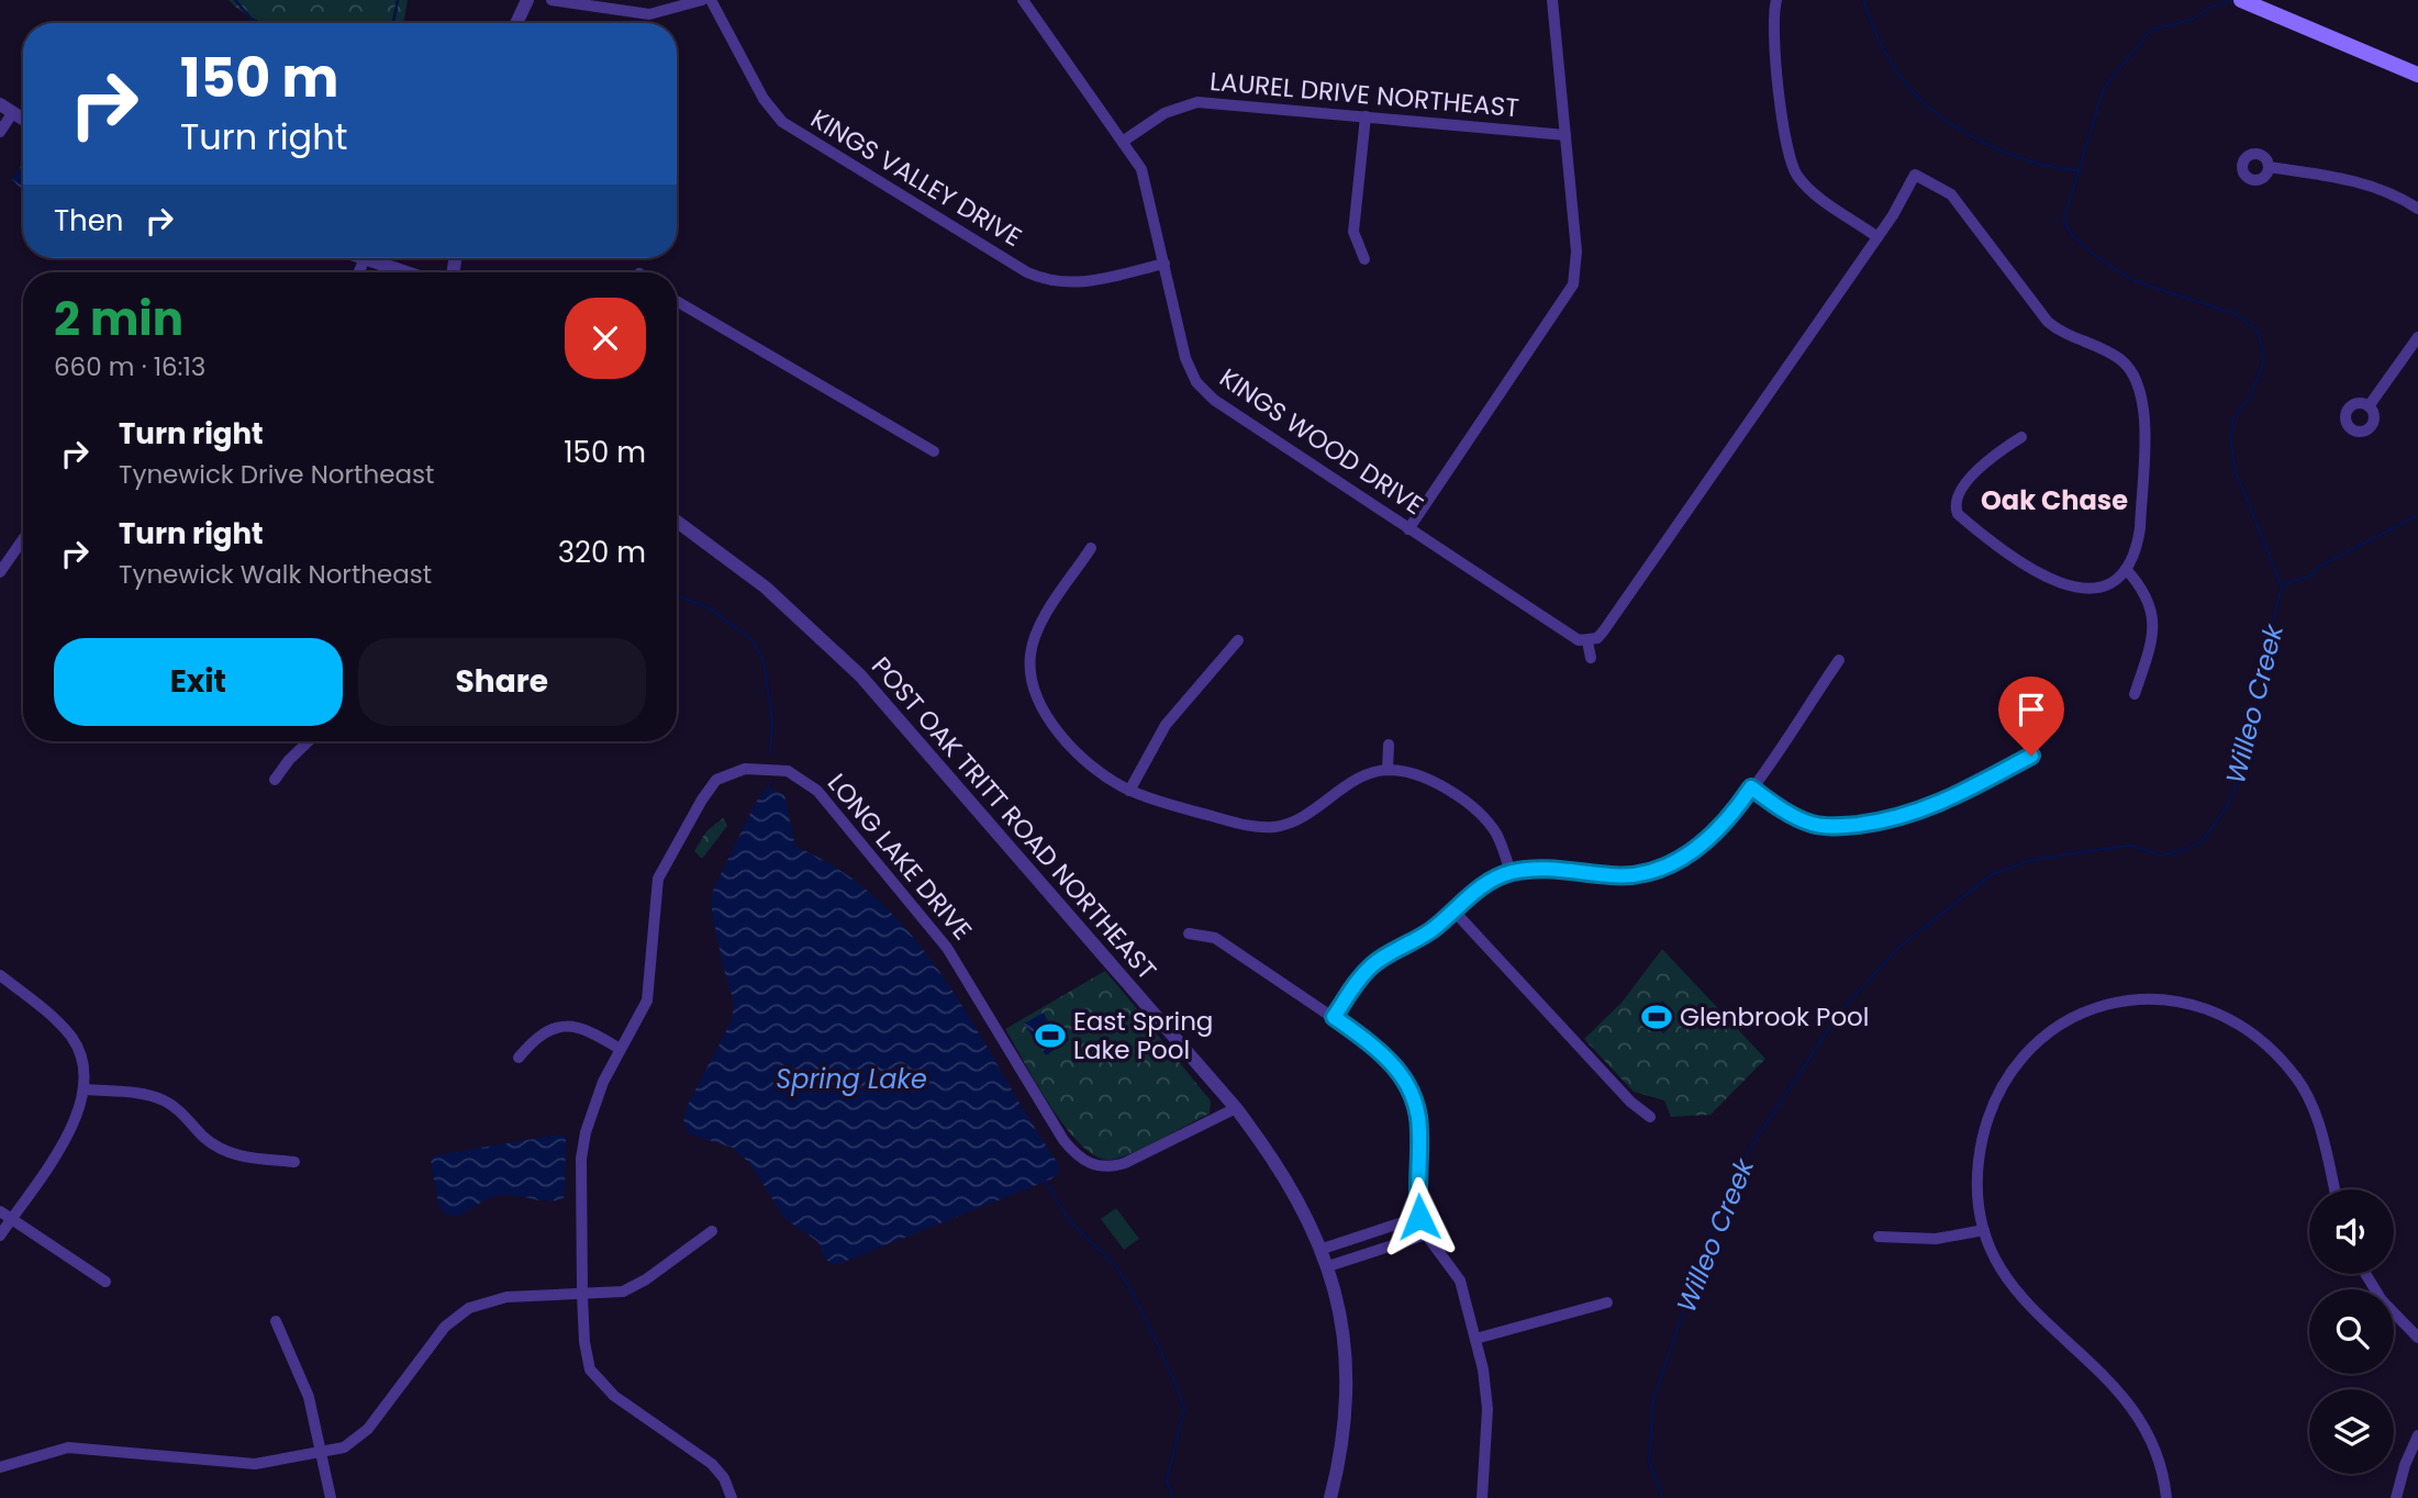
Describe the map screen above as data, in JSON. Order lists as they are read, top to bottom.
{
  "streets": {
    "street": [
      "LAUREL DRIVE NORTHEAST",
      "KINGS VALLEY DRIVE",
      "KINGS WOOD DRIVE",
      "POST OAK TRITT ROAD NORTHEAST",
      "LONG LAKE DRIVE"
    ]
  },
  "crossings": [
    ["LAUREL DRIVE NORTHEAST", "KINGS WOOD DRIVE"],
    ["KINGS VALLEY DRIVE", "KINGS WOOD DRIVE"],
    ["POST OAK TRITT ROAD NORTHEAST", "LONG LAKE DRIVE"]
  ],
  "districts": ["Oak Chase"],
  "water": ["Willeo Creek", "Spring Lake"],
  "places": {
    "sports": ["Glenbrook Pool", "East Spring Lake Pool"]
  },
  "page": {
    "turn": ["150 m", "Turn right"],
    "then": "Then",
    "heading": ["2 min", "660 m · 16:13"],
    "list": [
      {
        "name": "Turn right",
        "note": "Tynewick Drive Northeast",
        "value": "150 m"
      },
      {
        "name": "Turn right",
        "note": "Tynewick Walk Northeast",
        "value": "320 m"
      }
    ],
    "buttons": ["Exit", "Share"]
  }
}
